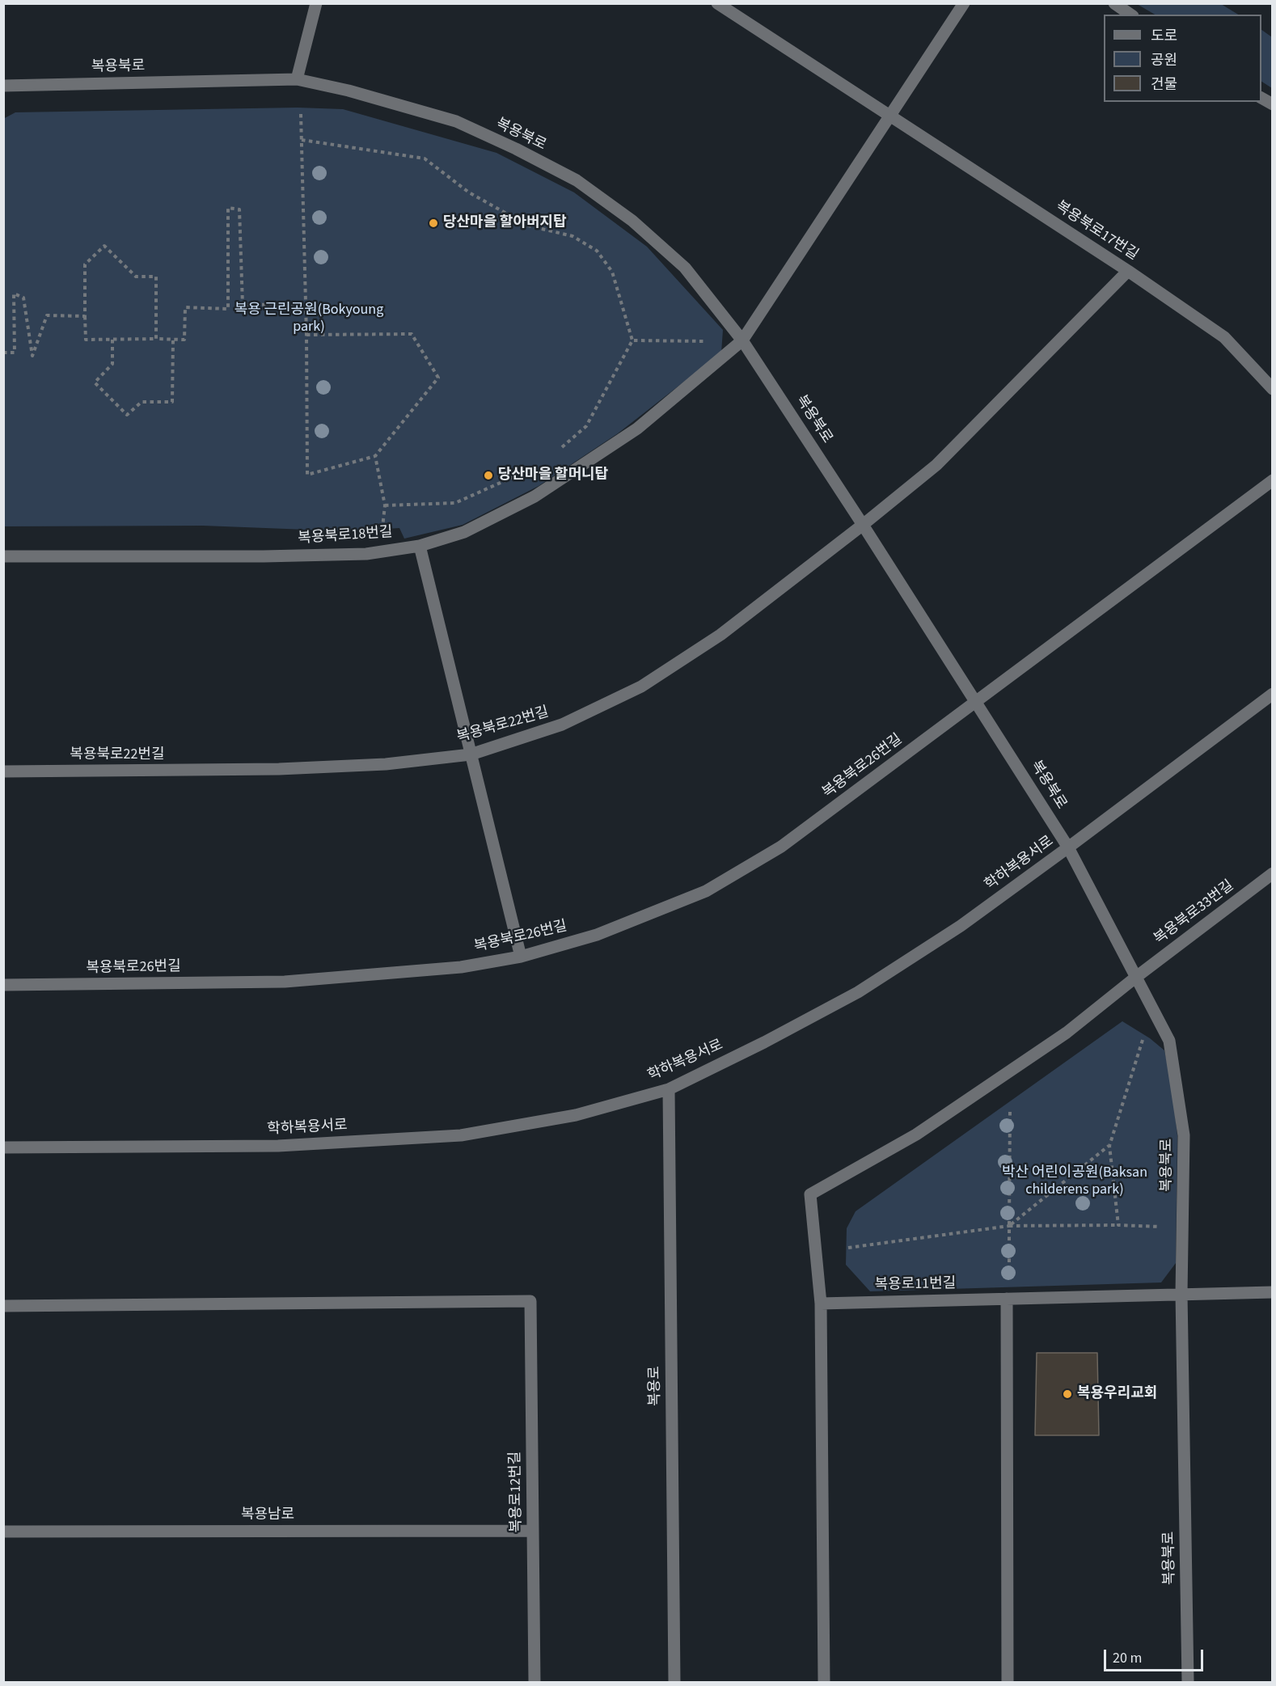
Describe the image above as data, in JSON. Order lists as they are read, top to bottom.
{
  "streets": {
    "street": [
      "복용북로",
      "복용북로17번길",
      "복용북로18번길",
      "복용북로22번길",
      "복용북로26번길",
      "학하복용서로",
      "복용북로33번길",
      "복용로11번길",
      "복용로",
      "복용로12번길",
      "복용남로"
    ]
  },
  "crossings": [
    ["복용북로", "복용북로18번길"],
    ["복용북로", "복용북로22번길"],
    ["복용북로", "복용북로26번길"],
    ["복용북로", "학하복용서로"],
    ["복용북로", "복용북로33번길"],
    ["복용북로", "복용로11번길"],
    ["학하복용서로", "복용로"],
    ["복용북로33번길", "복용로11번길"],
    ["복용로12번길", "복용남로"]
  ],
  "parks": ["복용 근린공원(Bokyoung park)", "박산 어린이공원(Baksan childerens park)"],
  "places": ["당산마을 할아버지탑", "당산마을 할머니탑", "복용우리교회"],
  "legend": ["도로", "공원", "건물"],
  "scale_bar": "20 m"
}
